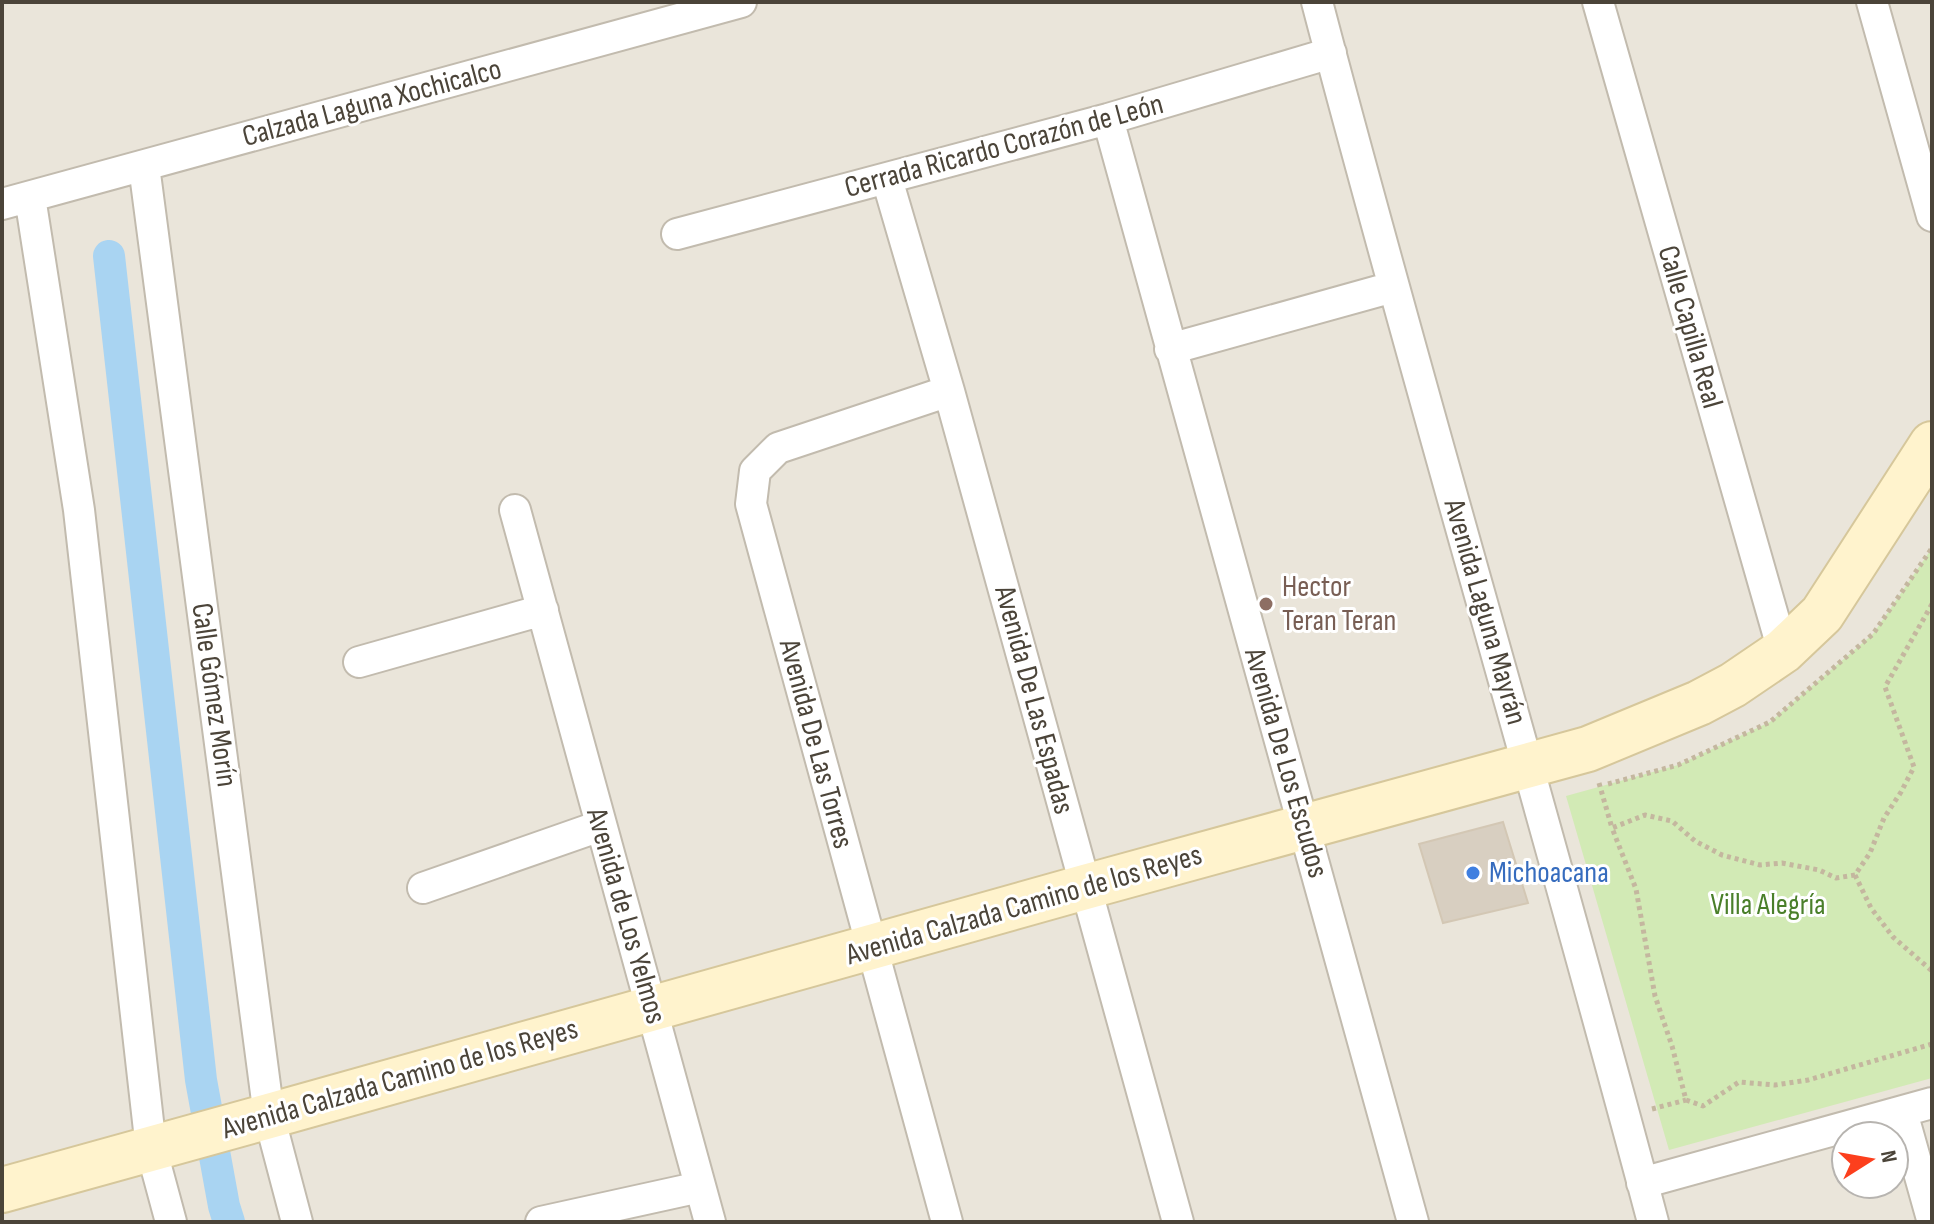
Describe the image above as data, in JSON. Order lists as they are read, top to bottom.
{
  "streets": {
    "street": [
      "Calzada Laguna Xochicalco",
      "Cerrada Ricardo Corazón de León",
      "Calle Capilla Real",
      "Avenida Laguna Mayrán",
      "Calle Gómez Morín",
      "Avenida De Las Espadas",
      "Avenida De Las Torres",
      "Avenida De Los Escudos",
      "Avenida Calzada Camino de los Reyes",
      "Avenida de Los Yelmos"
    ]
  },
  "crossings": [
    ["Calzada Laguna Xochicalco", "Calle Gómez Morín"],
    ["Cerrada Ricardo Corazón de León", "Avenida Laguna Mayrán"],
    ["Cerrada Ricardo Corazón de León", "Avenida De Las Espadas"],
    ["Cerrada Ricardo Corazón de León", "Avenida De Los Escudos"],
    ["Calle Capilla Real", "Avenida Calzada Camino de los Reyes"],
    ["Avenida Laguna Mayrán", "Avenida Calzada Camino de los Reyes"],
    ["Calle Gómez Morín", "Avenida Calzada Camino de los Reyes"],
    ["Avenida De Las Espadas", "Avenida De Las Torres"],
    ["Avenida De Las Espadas", "Avenida Calzada Camino de los Reyes"],
    ["Avenida De Las Torres", "Avenida Calzada Camino de los Reyes"],
    ["Avenida De Los Escudos", "Avenida Calzada Camino de los Reyes"],
    ["Avenida Calzada Camino de los Reyes", "Avenida de Los Yelmos"]
  ],
  "parks": ["Villa Alegría"],
  "places": ["Hector Teran Teran", "Michoacana"],
  "north": "right"
}
